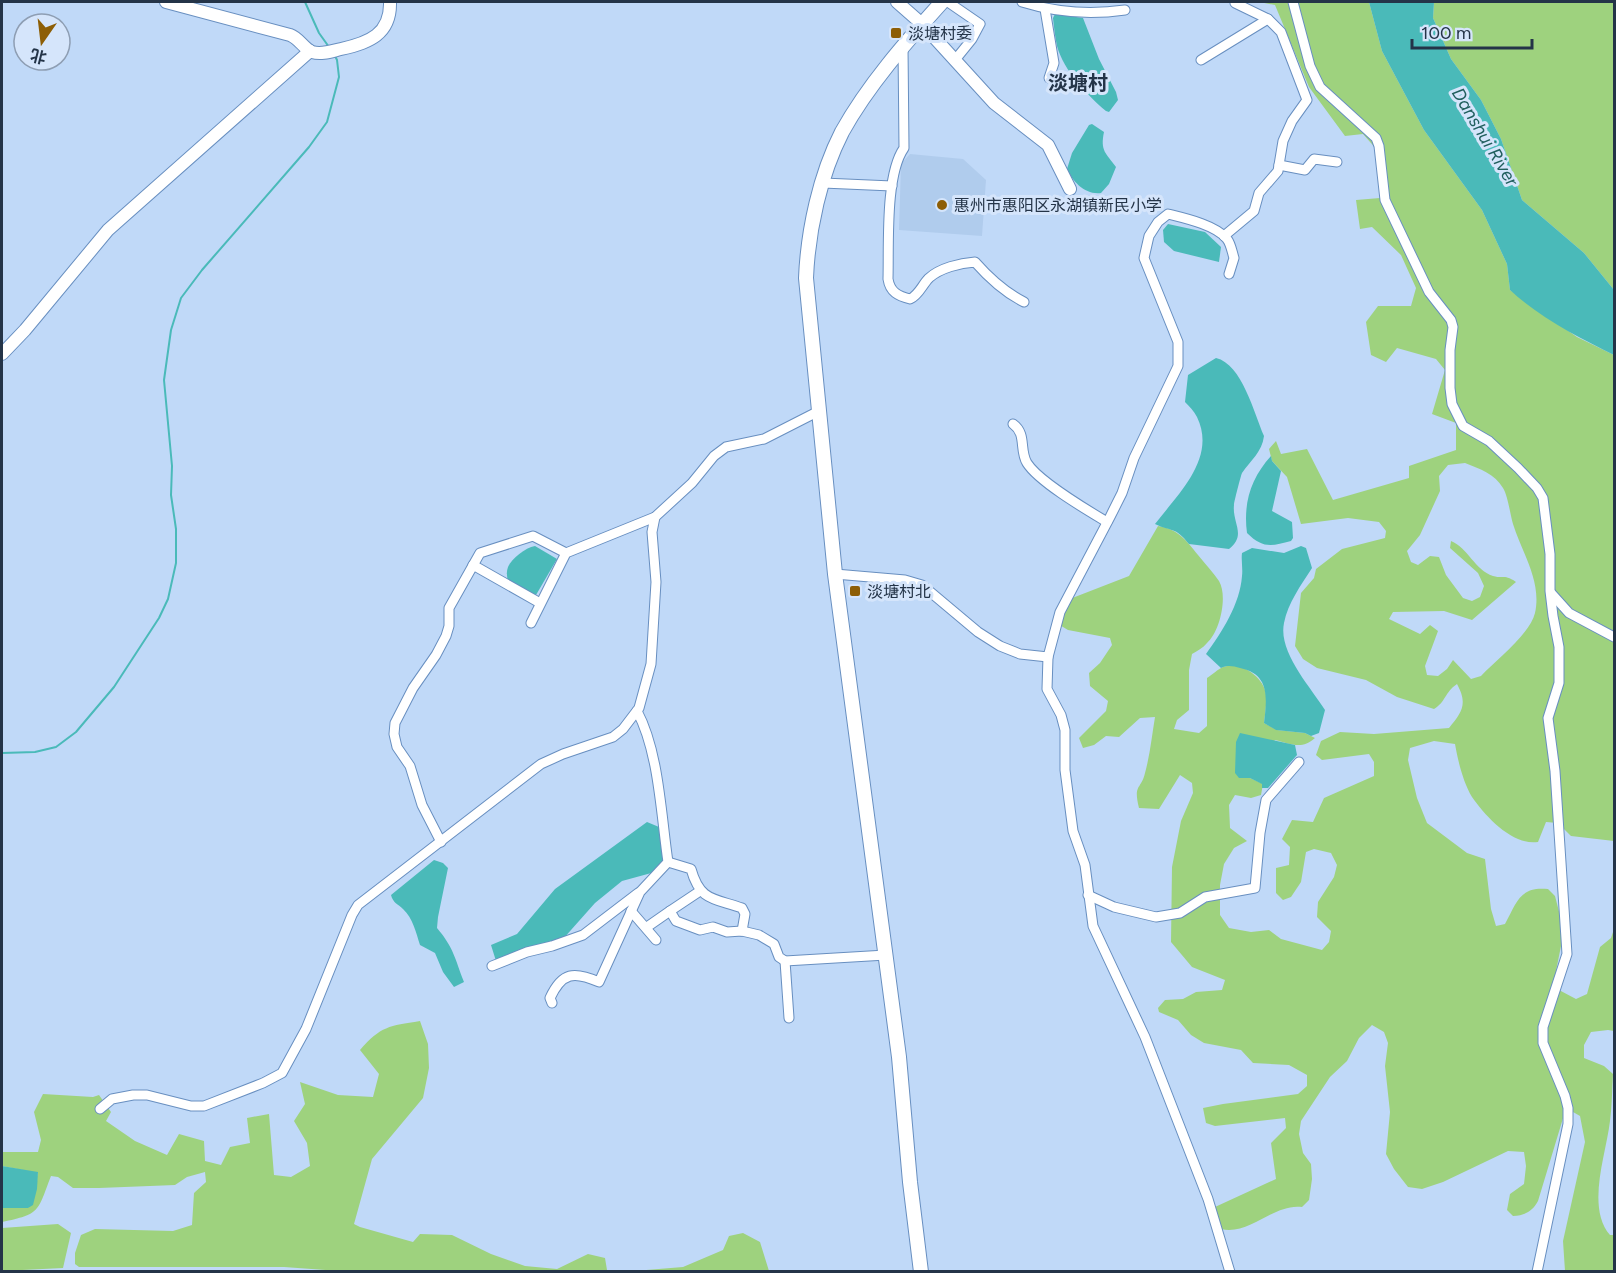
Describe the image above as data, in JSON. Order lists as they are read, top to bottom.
{
  "districts": ["淡塘村"],
  "water": ["Danshui River"],
  "places": {
    "transit": ["淡塘村委", "淡塘村北"],
    "other": ["惠州市惠阳区永湖镇新民小学"]
  },
  "scale_bar": "100 m",
  "north": "bottom"
}
